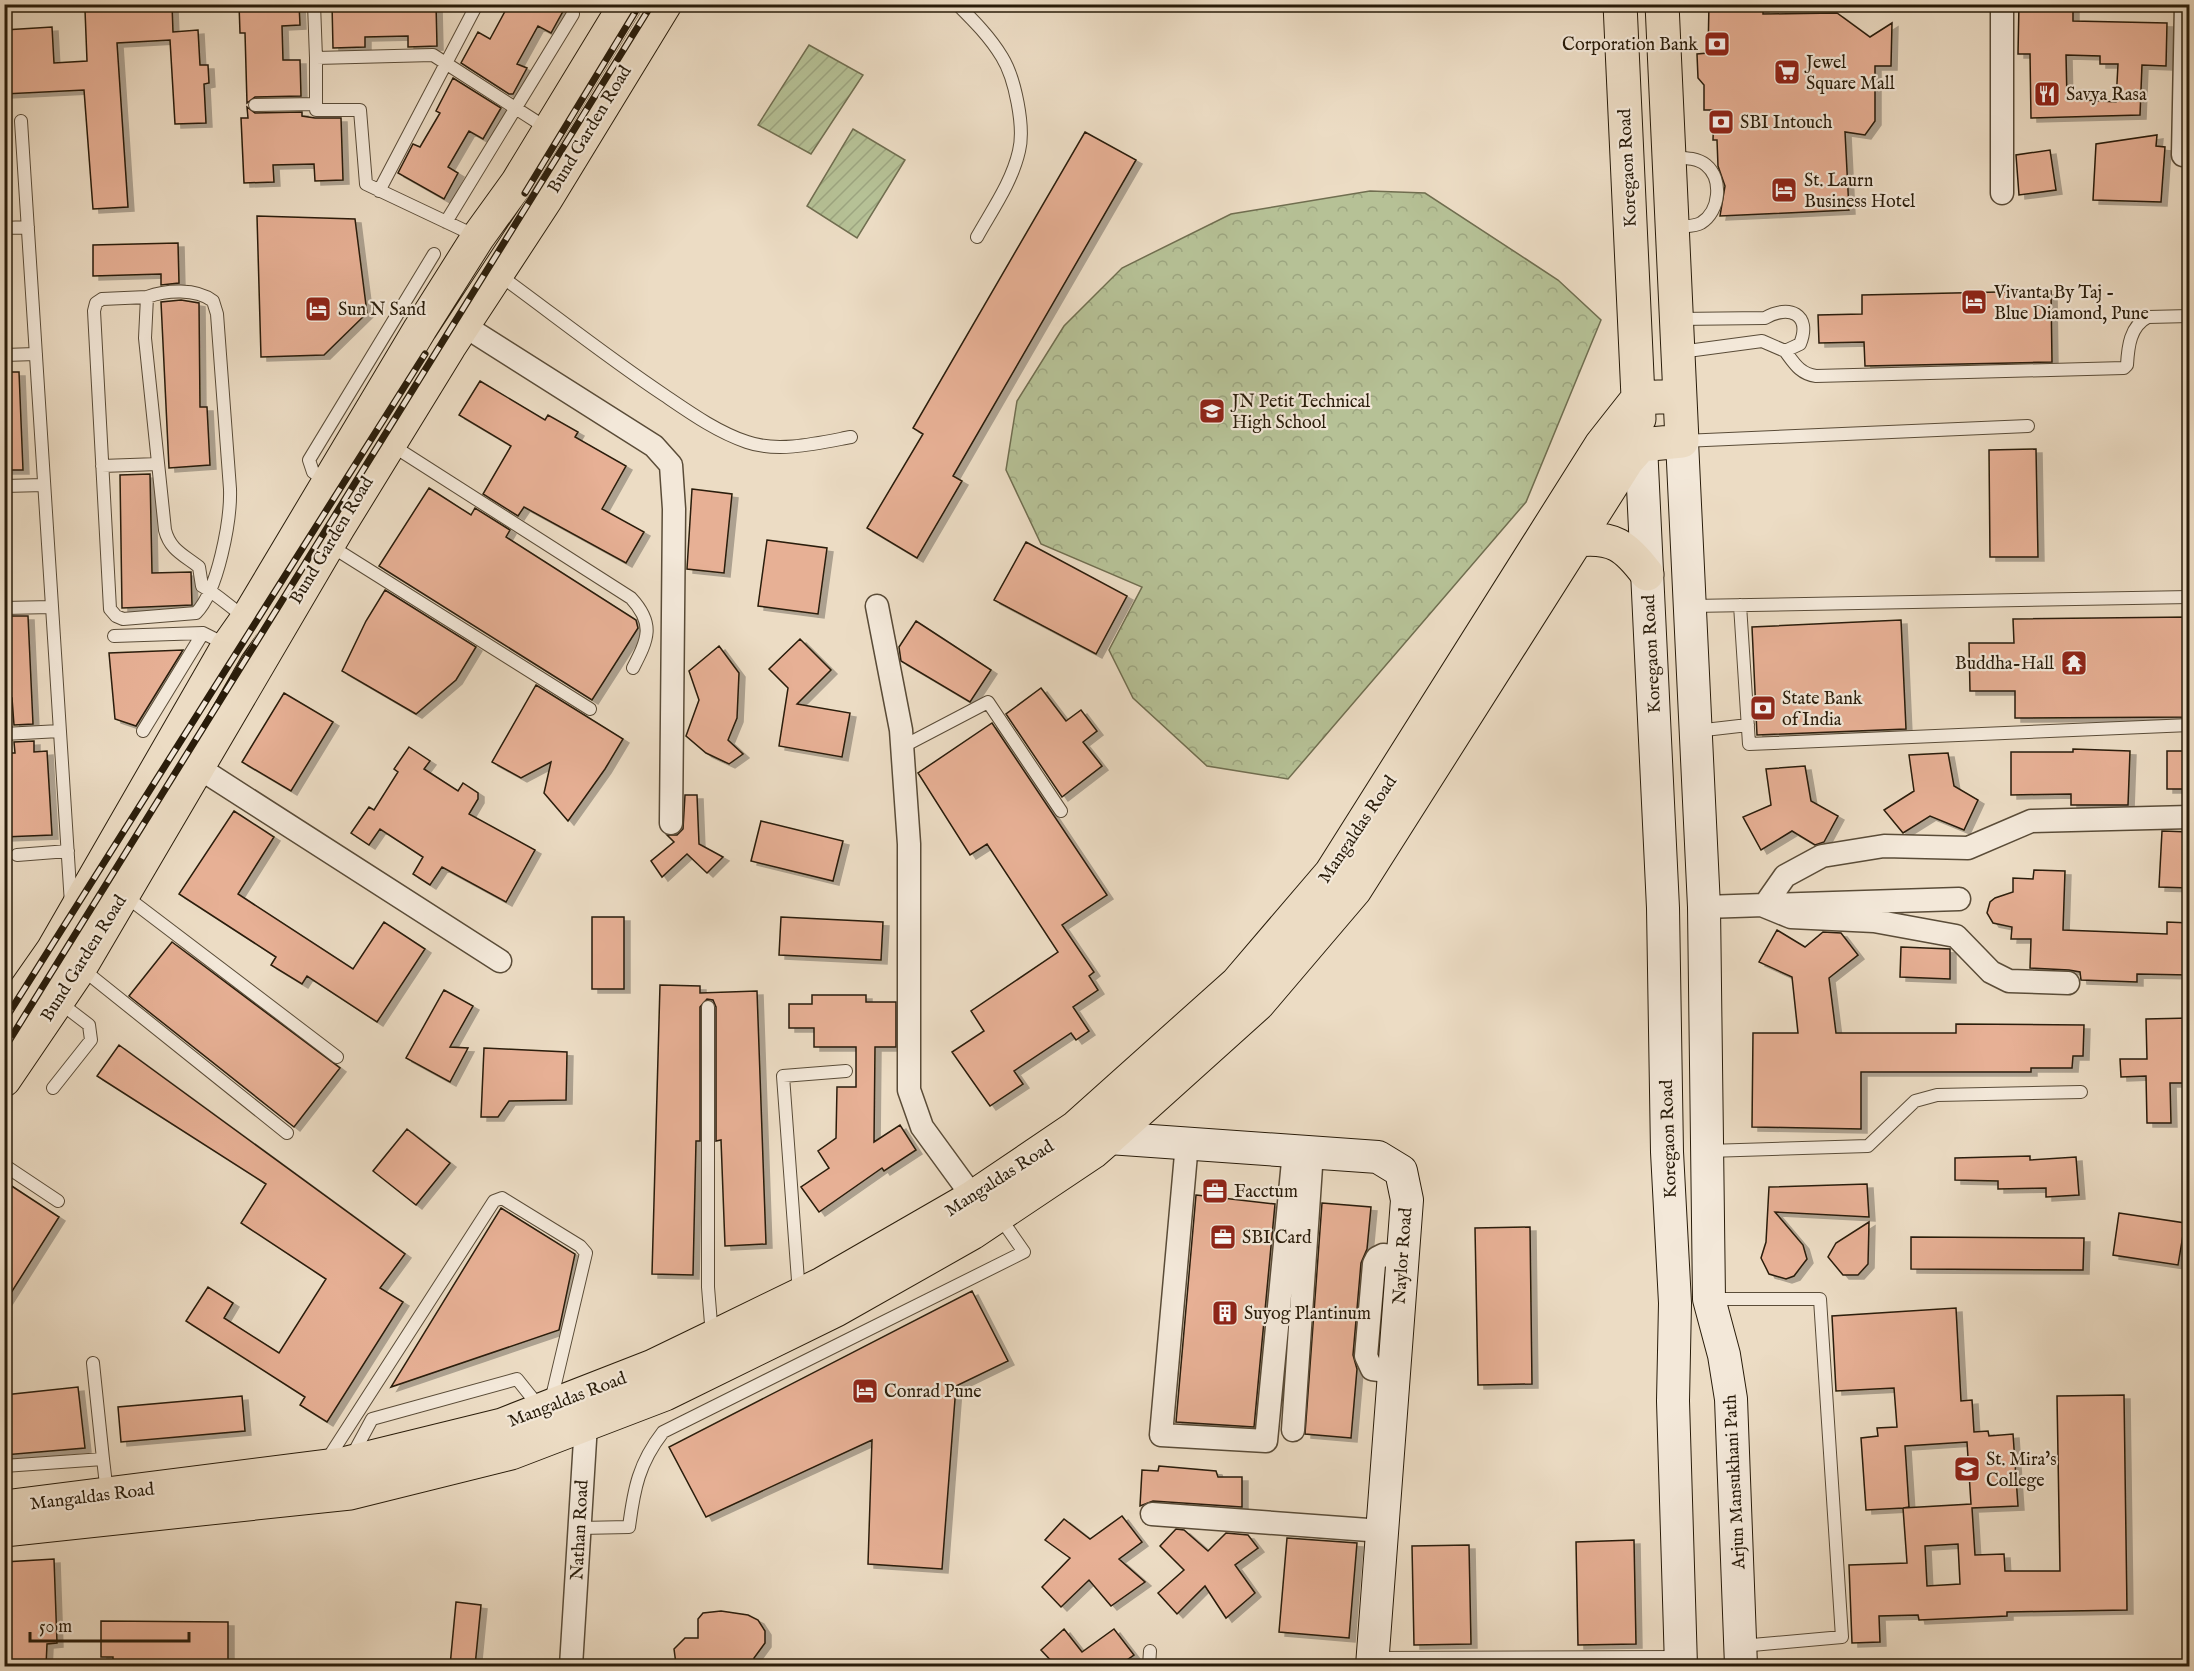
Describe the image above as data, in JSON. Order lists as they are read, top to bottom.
{
  "streets": {
    "main road": [
      "Bund Garden Road",
      "Koregaon Road",
      "Mangaldas Road",
      "Naylor Road",
      "Arjun Mansukhani Path"
    ],
    "street": ["Nathan Road"]
  },
  "crossings": [
    ["Koregaon Road", "Mangaldas Road"],
    ["Mangaldas Road", "Naylor Road"],
    ["Mangaldas Road", "Nathan Road"]
  ],
  "places": {
    "bank": ["Corporation Bank", "SBI Intouch", "State Bank of India"],
    "supermarket": ["Jewel Square Mall"],
    "restaurant": ["Savya Rasa"],
    "hotel": [
      "St. Laurn Business Hotel",
      "Vivanta By Taj - Blue Diamond, Pune",
      "Sun N Sand",
      "Conrad Pune"
    ],
    "school or university": ["JN Petit Technical High School", "St. Mira's College"],
    "temple": ["Buddha-Hall"],
    "office": ["Facctum", "SBI Card"],
    "building": ["Suyog Plantinum"]
  },
  "scale_bar": "50 m"
}
